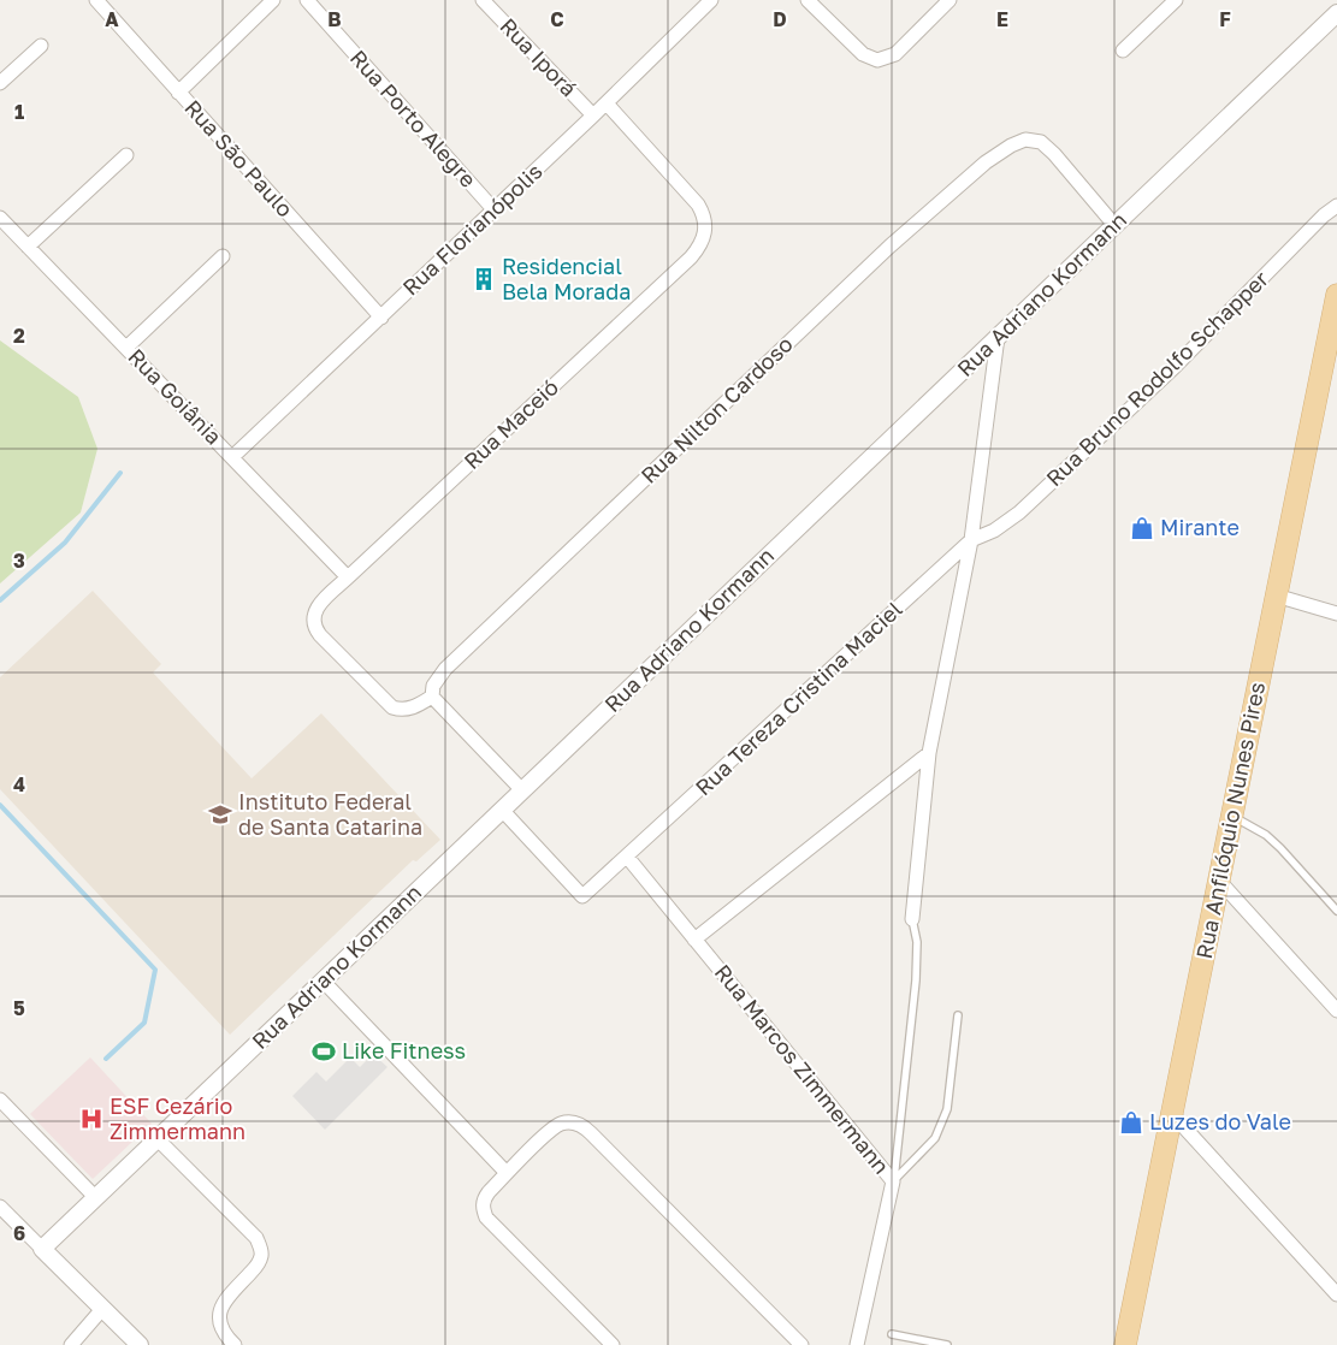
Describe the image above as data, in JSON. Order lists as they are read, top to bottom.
{
  "streets": {
    "main road": ["Rua Anfilóquio Nunes Pires"],
    "street": [
      "Rua Iporá",
      "Rua Porto Alegre",
      "Rua São Paulo",
      "Rua Florianópolis",
      "Rua Adriano Kormann",
      "Rua Bruno Rodolfo Schapper",
      "Rua Goiânia",
      "Rua Nilton Cardoso",
      "Rua Maceió",
      "Rua Tereza Cristina Maciel",
      "Rua Marcos Zimmermann"
    ]
  },
  "crossings": [
    ["Rua Iporá", "Rua Florianópolis"],
    ["Rua Porto Alegre", "Rua Florianópolis"],
    ["Rua São Paulo", "Rua Florianópolis"],
    ["Rua Florianópolis", "Rua Goiânia"],
    ["Rua Florianópolis", "Rua Maceió"],
    ["Rua Adriano Kormann", "Rua Nilton Cardoso"],
    ["Rua Adriano Kormann", "Rua Tereza Cristina Maciel"],
    ["Rua Bruno Rodolfo Schapper", "Rua Tereza Cristina Maciel"],
    ["Rua Goiânia", "Rua Maceió"],
    ["Rua Nilton Cardoso", "Rua Maceió"],
    ["Rua Tereza Cristina Maciel", "Rua Marcos Zimmermann"]
  ],
  "places": {
    "building": ["Residencial Bela Morada"],
    "shop": ["Mirante", "Luzes do Vale"],
    "school or university": ["Instituto Federal de Santa Catarina"],
    "sports": ["Like Fitness"],
    "hospital": ["ESF Cezário Zimmermann"]
  },
  "grid": {
    "columns": [
      "A",
      "B",
      "C",
      "D",
      "E",
      "F"
    ],
    "rows": [
      "1",
      "2",
      "3",
      "4",
      "5",
      "6"
    ]
  }
}
